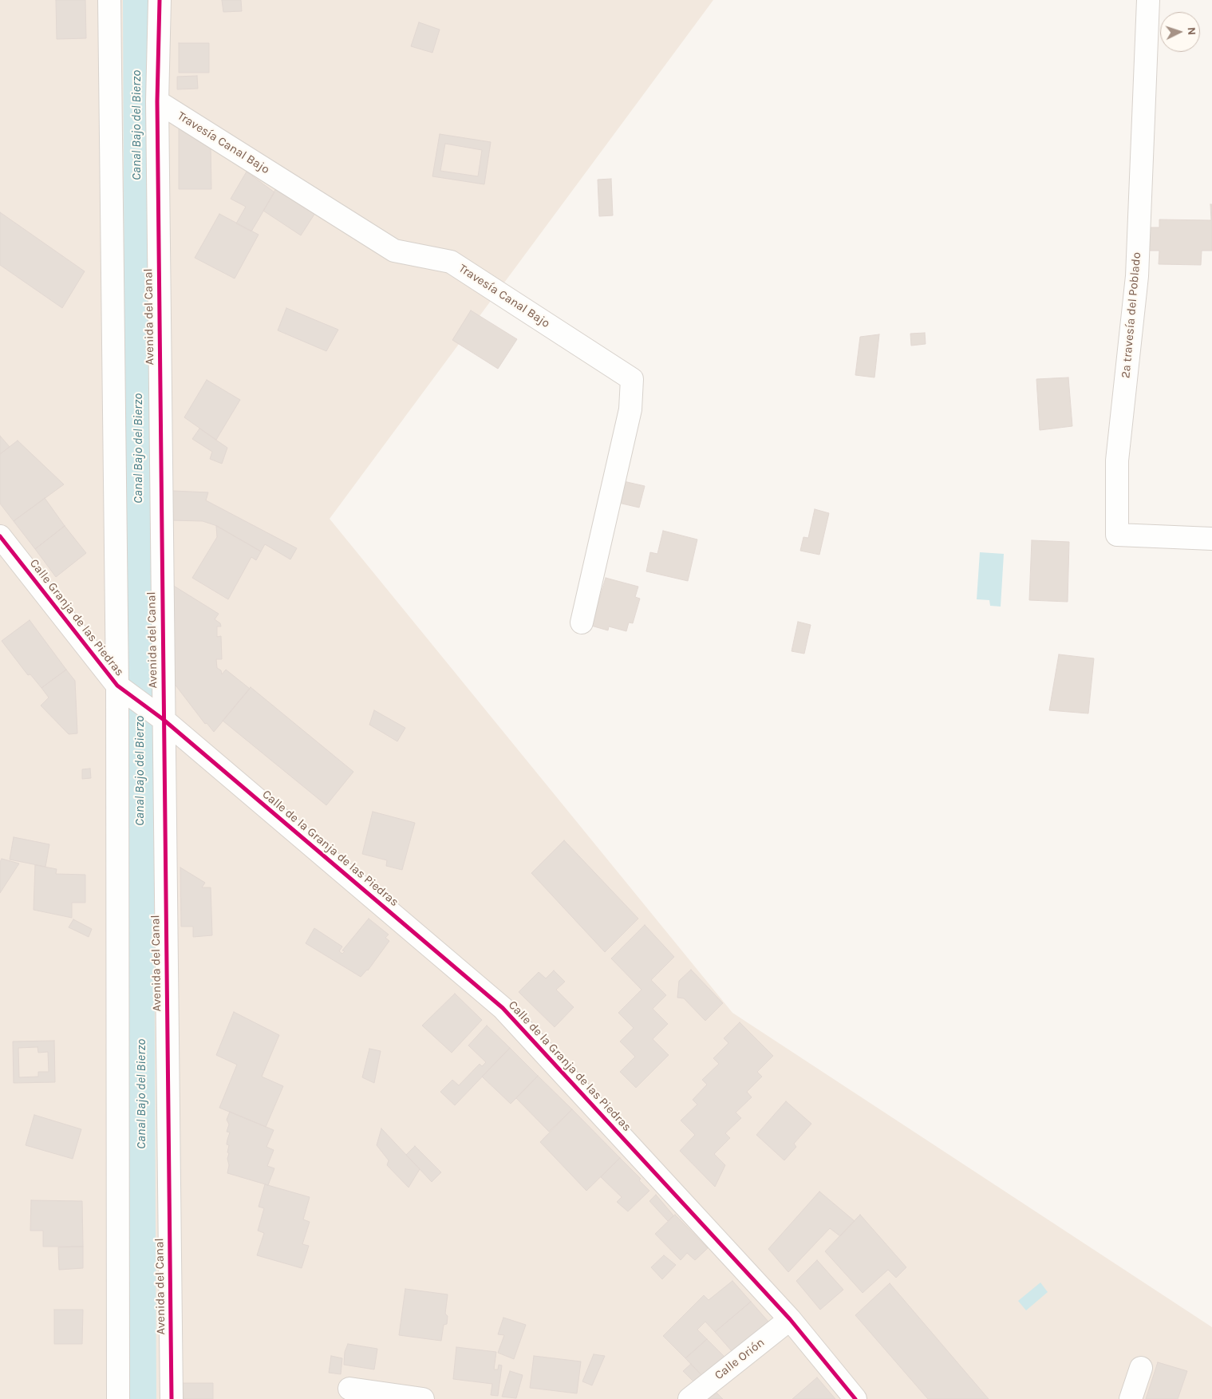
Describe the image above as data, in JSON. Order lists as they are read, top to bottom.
{
  "streets": {
    "street": [
      "Travesía Canal Bajo",
      "2ª travesía del Poblado",
      "Avenida del Canal",
      "Calle Granja de las Piedras",
      "Calle de la Granja de las Piedras",
      "Calle Orión"
    ]
  },
  "crossings": [
    ["Travesía Canal Bajo", "Avenida del Canal"],
    ["Avenida del Canal", "Calle Granja de las Piedras"],
    ["Avenida del Canal", "Calle de la Granja de las Piedras"],
    ["Calle Granja de las Piedras", "Calle de la Granja de las Piedras"],
    ["Calle de la Granja de las Piedras", "Calle Orión"]
  ],
  "water": ["Canal Bajo del Bierzo"],
  "north": "right"
}
